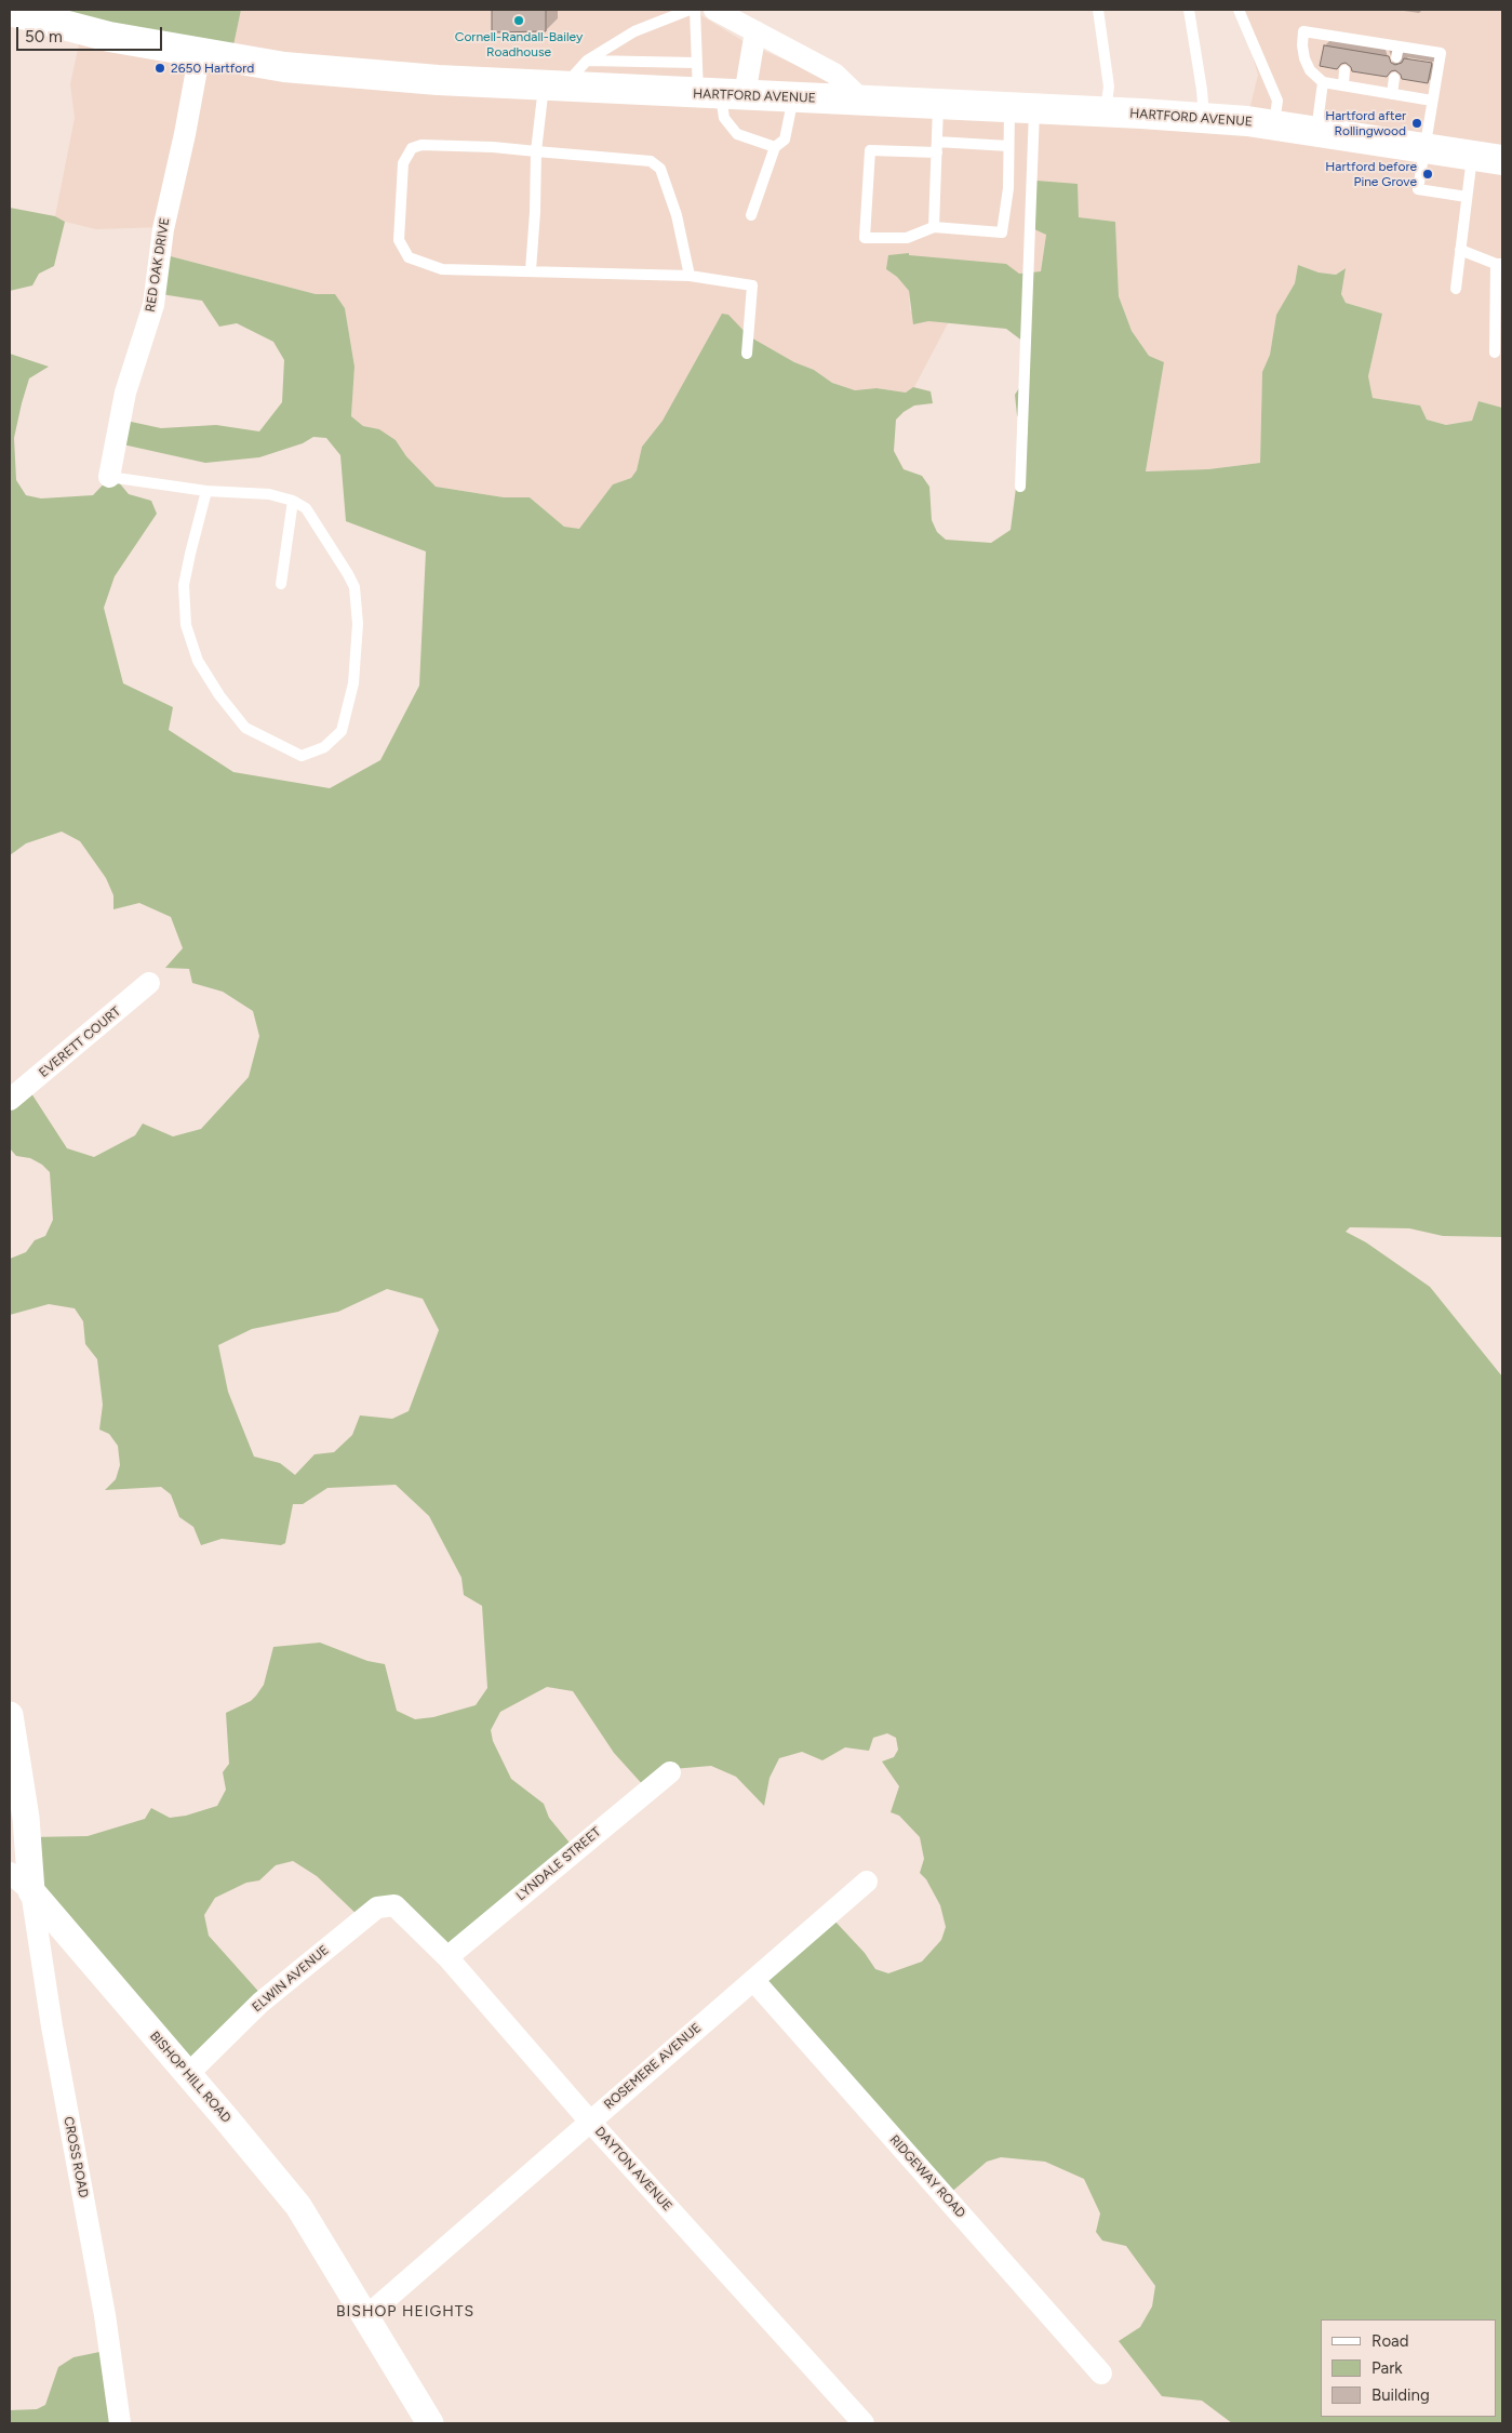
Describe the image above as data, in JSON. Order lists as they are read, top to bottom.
{
  "streets": {
    "highway": ["HARTFORD AVENUE"],
    "street": [
      "RED OAK DRIVE",
      "EVERETT COURT",
      "LYNDALE STREET",
      "ELWIN AVENUE",
      "ROSEMERE AVENUE",
      "BISHOP HILL ROAD",
      "CROSS ROAD",
      "DAYTON AVENUE",
      "RIDGEWAY ROAD"
    ]
  },
  "crossings": [
    ["HARTFORD AVENUE", "RED OAK DRIVE"],
    ["LYNDALE STREET", "DAYTON AVENUE"],
    ["ELWIN AVENUE", "BISHOP HILL ROAD"],
    ["ELWIN AVENUE", "DAYTON AVENUE"],
    ["ROSEMERE AVENUE", "BISHOP HILL ROAD"],
    ["ROSEMERE AVENUE", "DAYTON AVENUE"],
    ["ROSEMERE AVENUE", "RIDGEWAY ROAD"],
    ["BISHOP HILL ROAD", "CROSS ROAD"]
  ],
  "districts": ["BISHOP HEIGHTS"],
  "places": [
    "Cornell-Randall-Bailey Roadhouse",
    "2650 Hartford",
    "Hartford after Rollingwood",
    "Hartford before Pine Grove"
  ],
  "legend": ["Road", "Park", "Building"],
  "scale_bar": "50 m"
}
